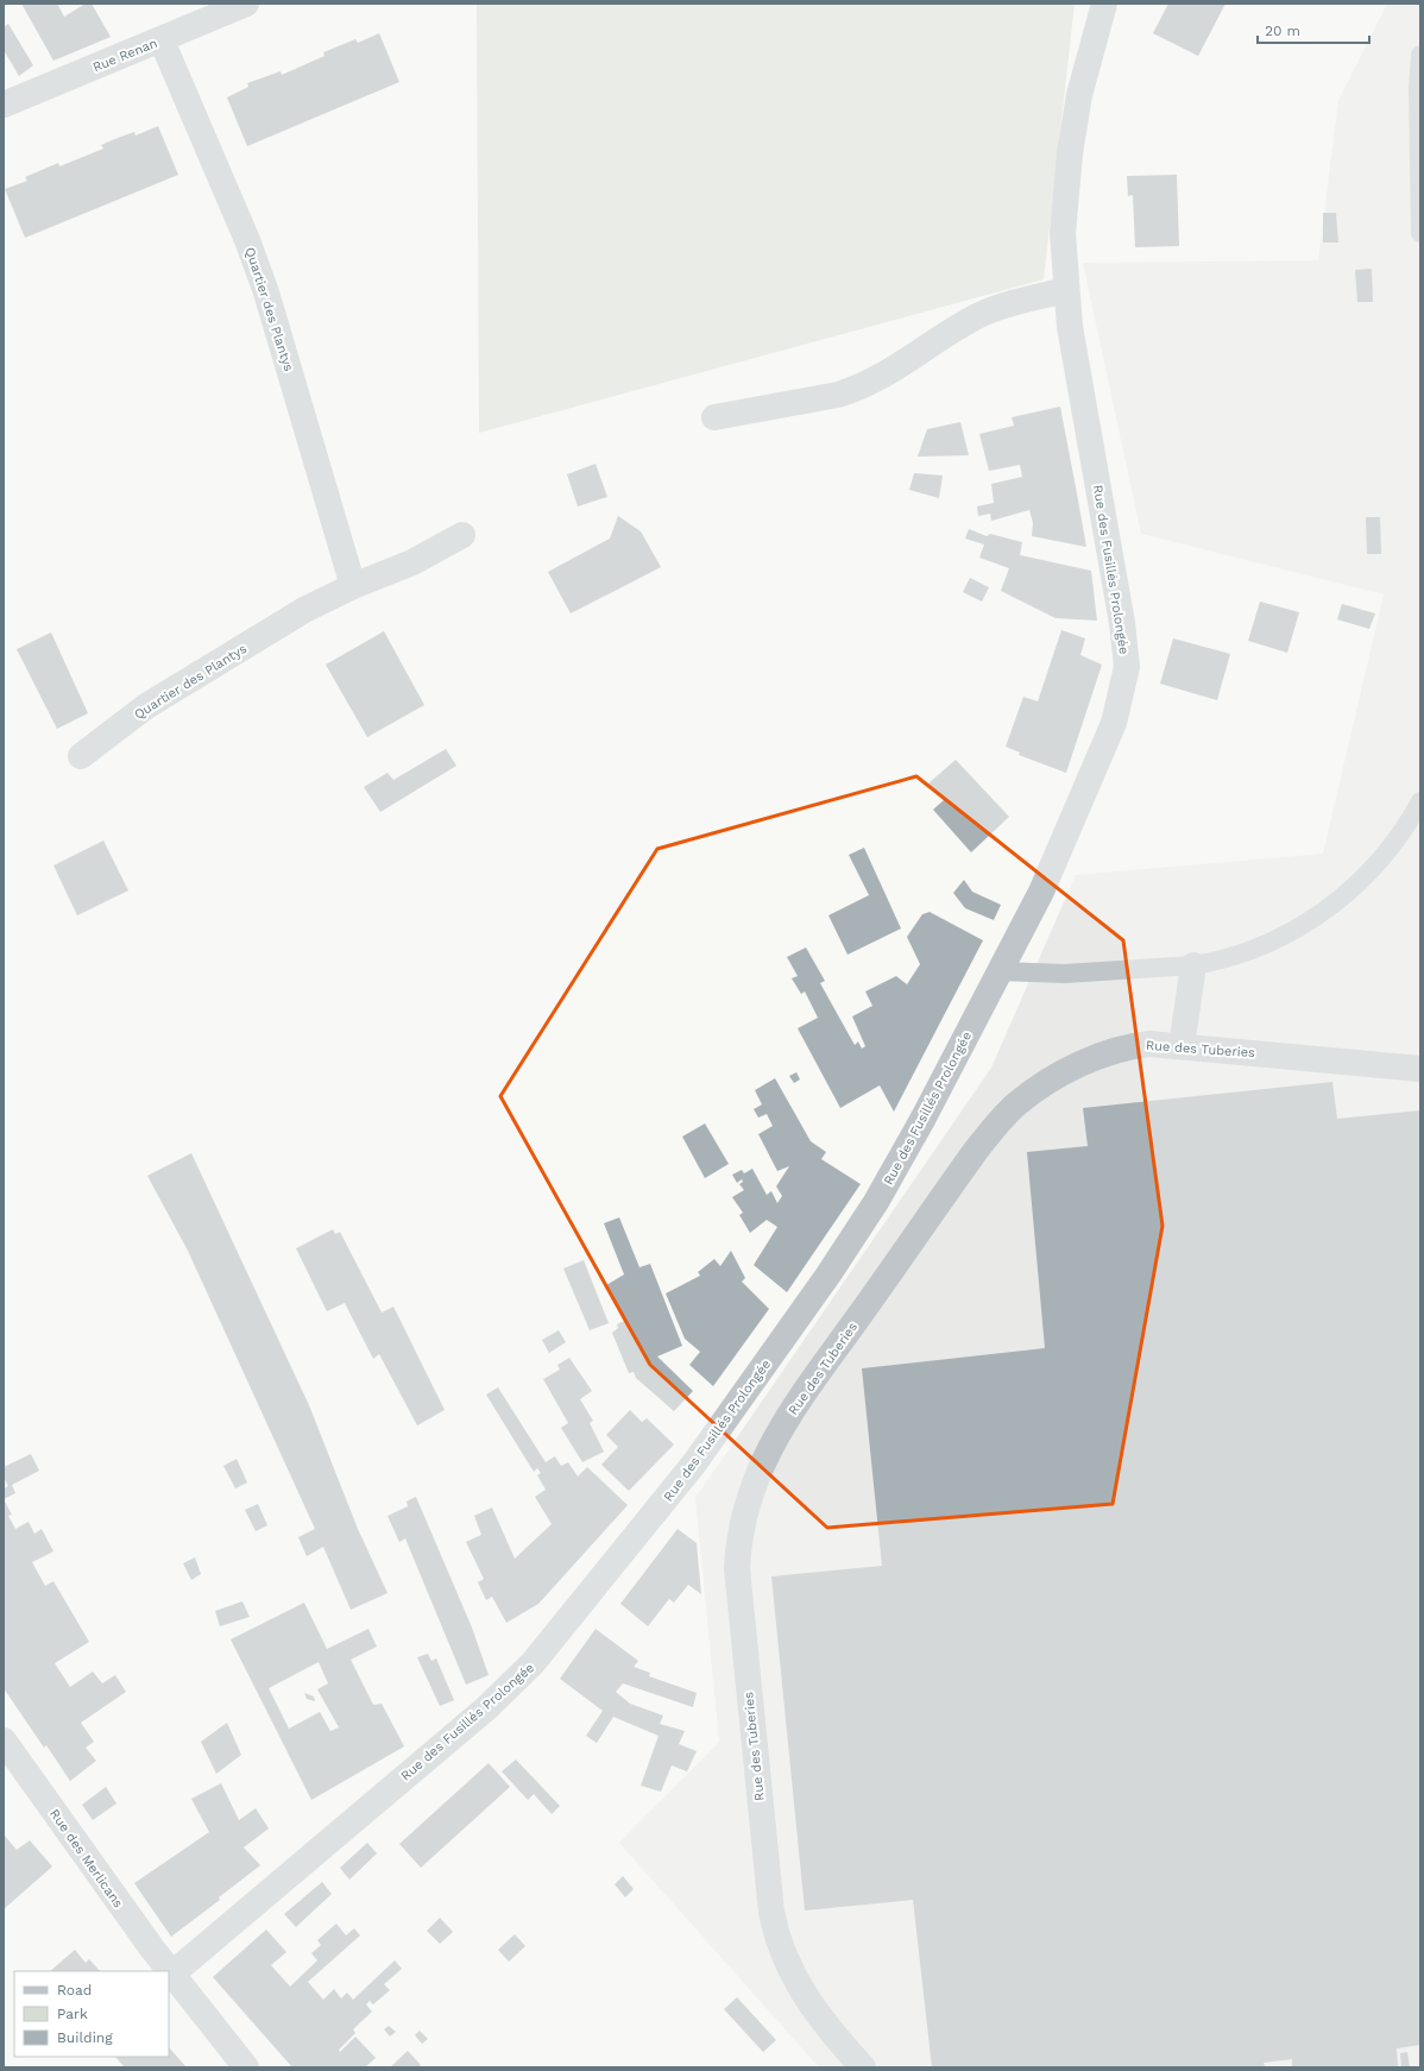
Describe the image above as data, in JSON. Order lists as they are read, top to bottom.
{
  "streets": {
    "street": [
      "Rue Renan",
      "Quartier des Plantys",
      "Rue des Fusillés Prolongée",
      "Rue des Tuberies",
      "Rue des Merlicans"
    ]
  },
  "crossings": [
    ["Rue Renan", "Quartier des Plantys"],
    ["Rue des Fusillés Prolongée", "Rue des Merlicans"]
  ],
  "legend": ["Road", "Park", "Building"],
  "scale_bar": "20 m"
}
